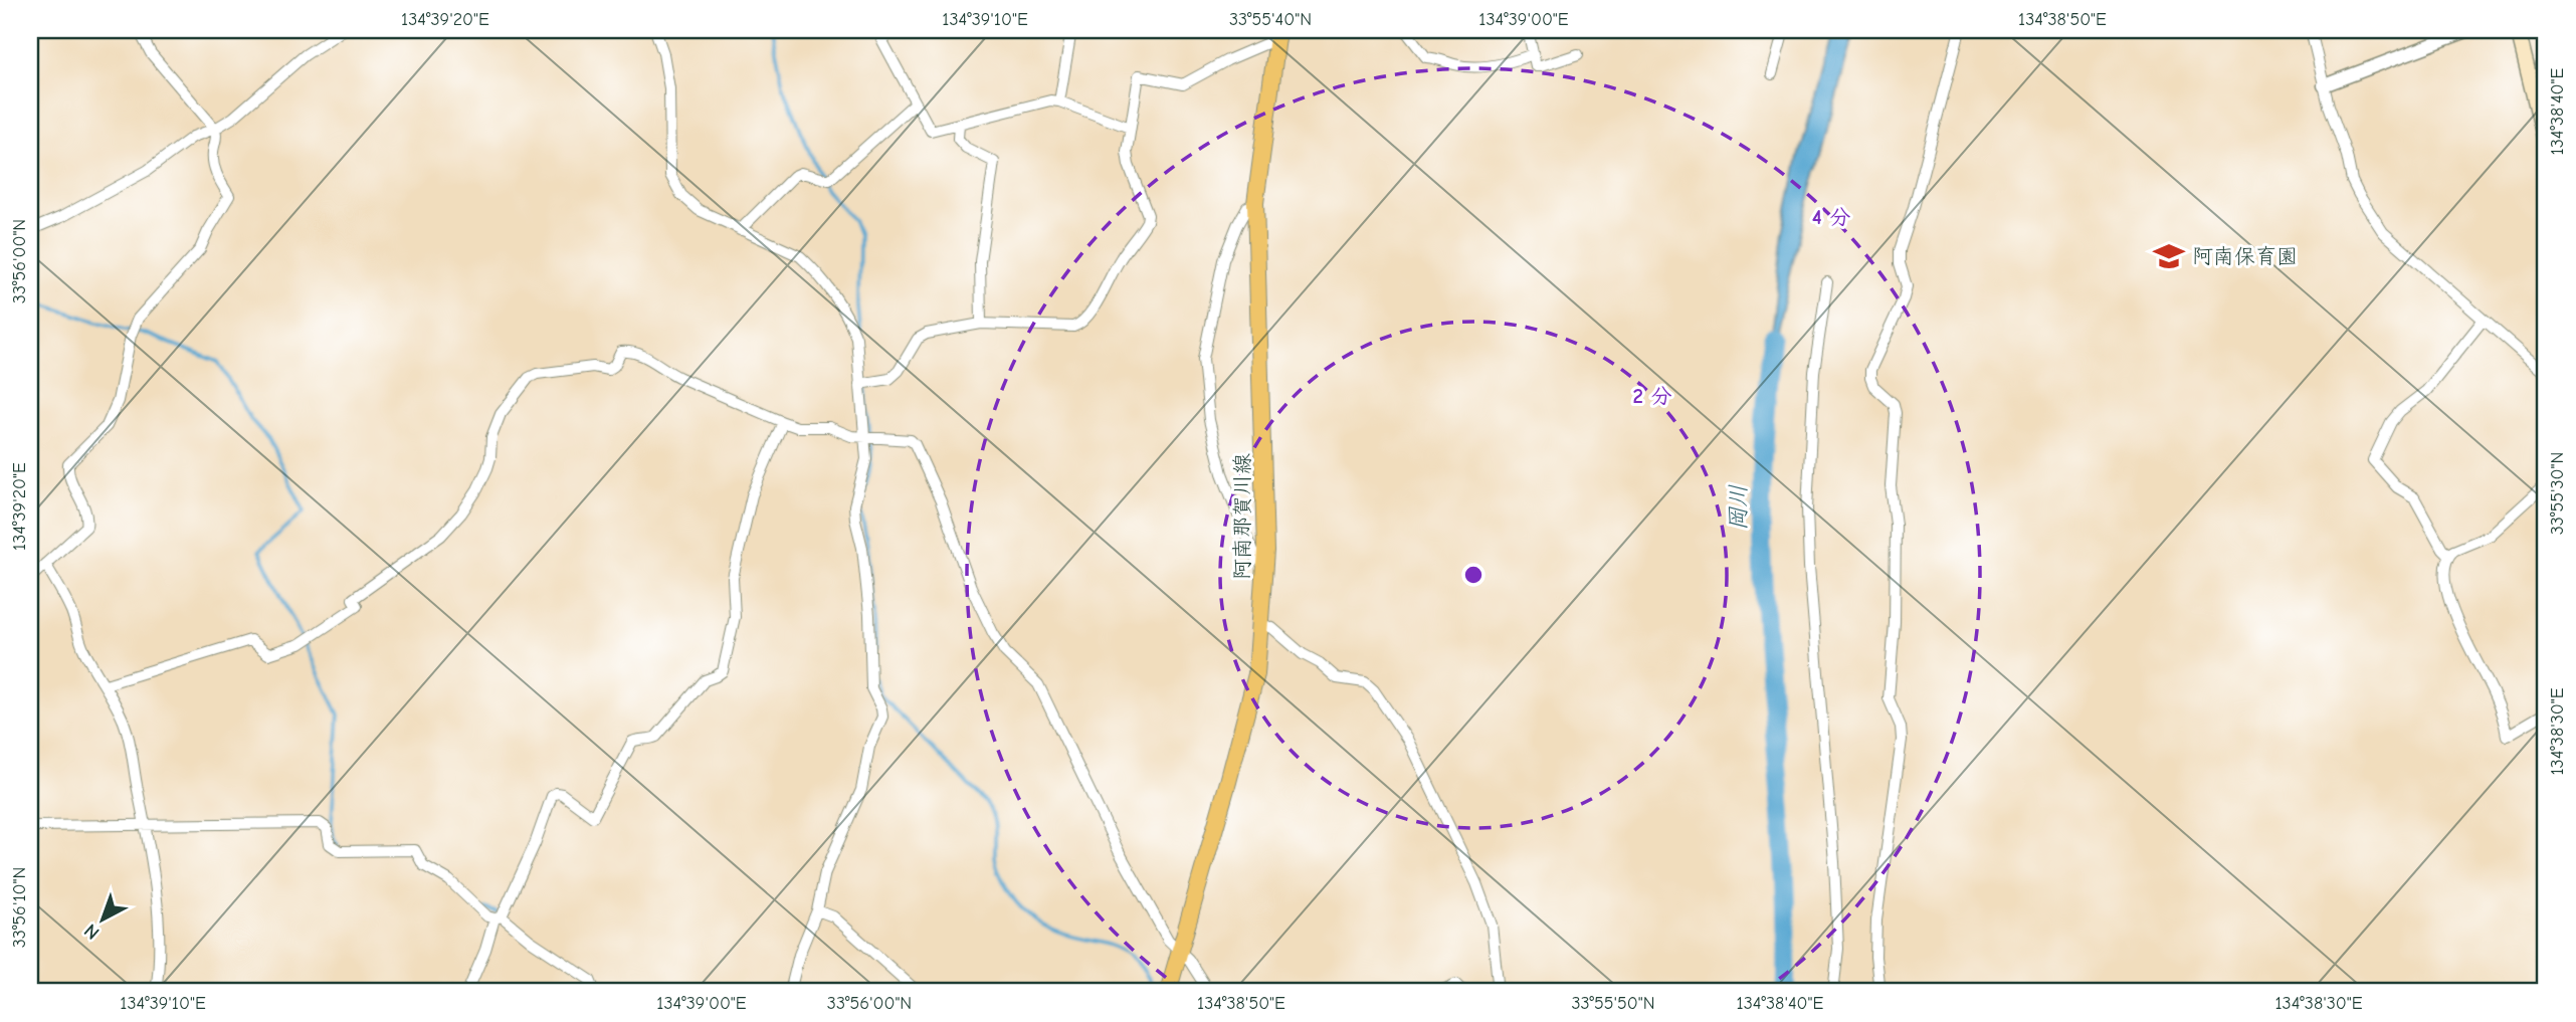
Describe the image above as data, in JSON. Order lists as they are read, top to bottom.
{
  "streets": {
    "main road": ["阿南那賀川線"]
  },
  "water": ["岡川"],
  "places": {
    "school or university": ["阿南保育園"]
  },
  "north": "bottom left",
  "coordinates": [
    "134°39'20\"E",
    "134°39'10\"E",
    "33°55'40\"N",
    "134°39'00\"E",
    "134°38'50\"E",
    "134°38'40\"E",
    "33°56'00\"N",
    "33°55'30\"N",
    "134°38'30\"E",
    "33°56'10\"N",
    "33°55'50\"N"
  ],
  "rings": ["4 分", "2 分"]
}
